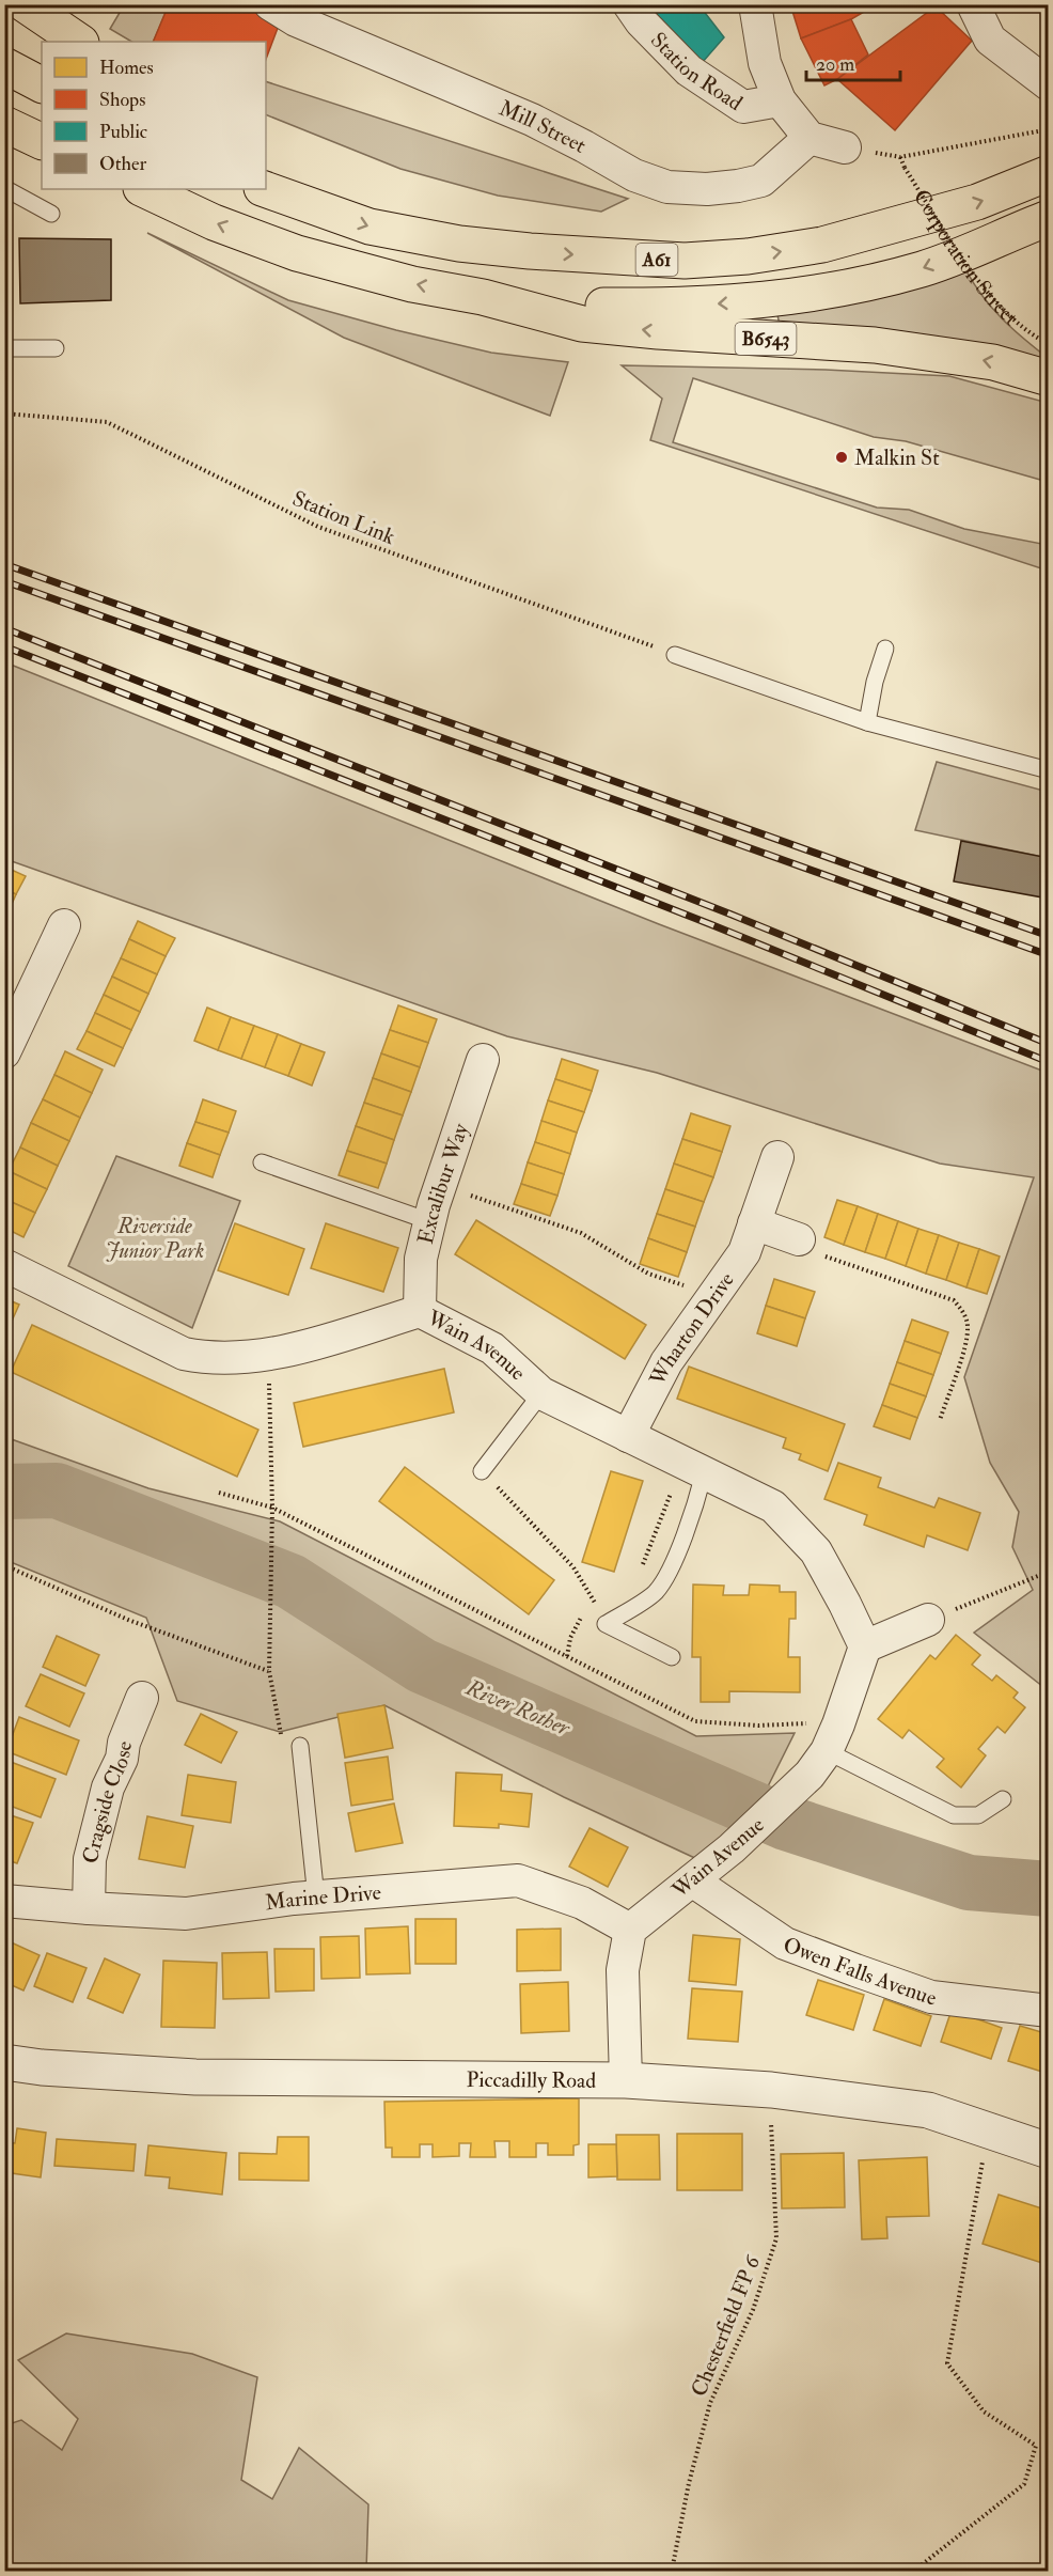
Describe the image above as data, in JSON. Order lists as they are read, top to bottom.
{
  "streets": {
    "highway": ["A61", "B6543"],
    "street": [
      "Station Road",
      "Mill Street",
      "Excalibur Way",
      "Wharton Drive",
      "Wain Avenue",
      "Cragside Close",
      "Marine Drive",
      "Owen Falls Avenue",
      "Piccadilly Road"
    ],
    "path": ["Corporation Street", "Station Link", "Chesterfield FP 6"]
  },
  "crossings": [
    ["A61", "B6543"],
    ["Excalibur Way", "Wain Avenue"],
    ["Wharton Drive", "Wain Avenue"],
    ["Wain Avenue", "Marine Drive"],
    ["Wain Avenue", "Owen Falls Avenue"],
    ["Cragside Close", "Marine Drive"],
    ["Piccadilly Road", "Chesterfield FP 6"]
  ],
  "water": ["River Rother"],
  "parks": ["Riverside Junior Park"],
  "places": ["Malkin St"],
  "legend": [
    "Homes",
    "Shops",
    "Public",
    "Other"
  ],
  "scale_bar": "20 m"
}
